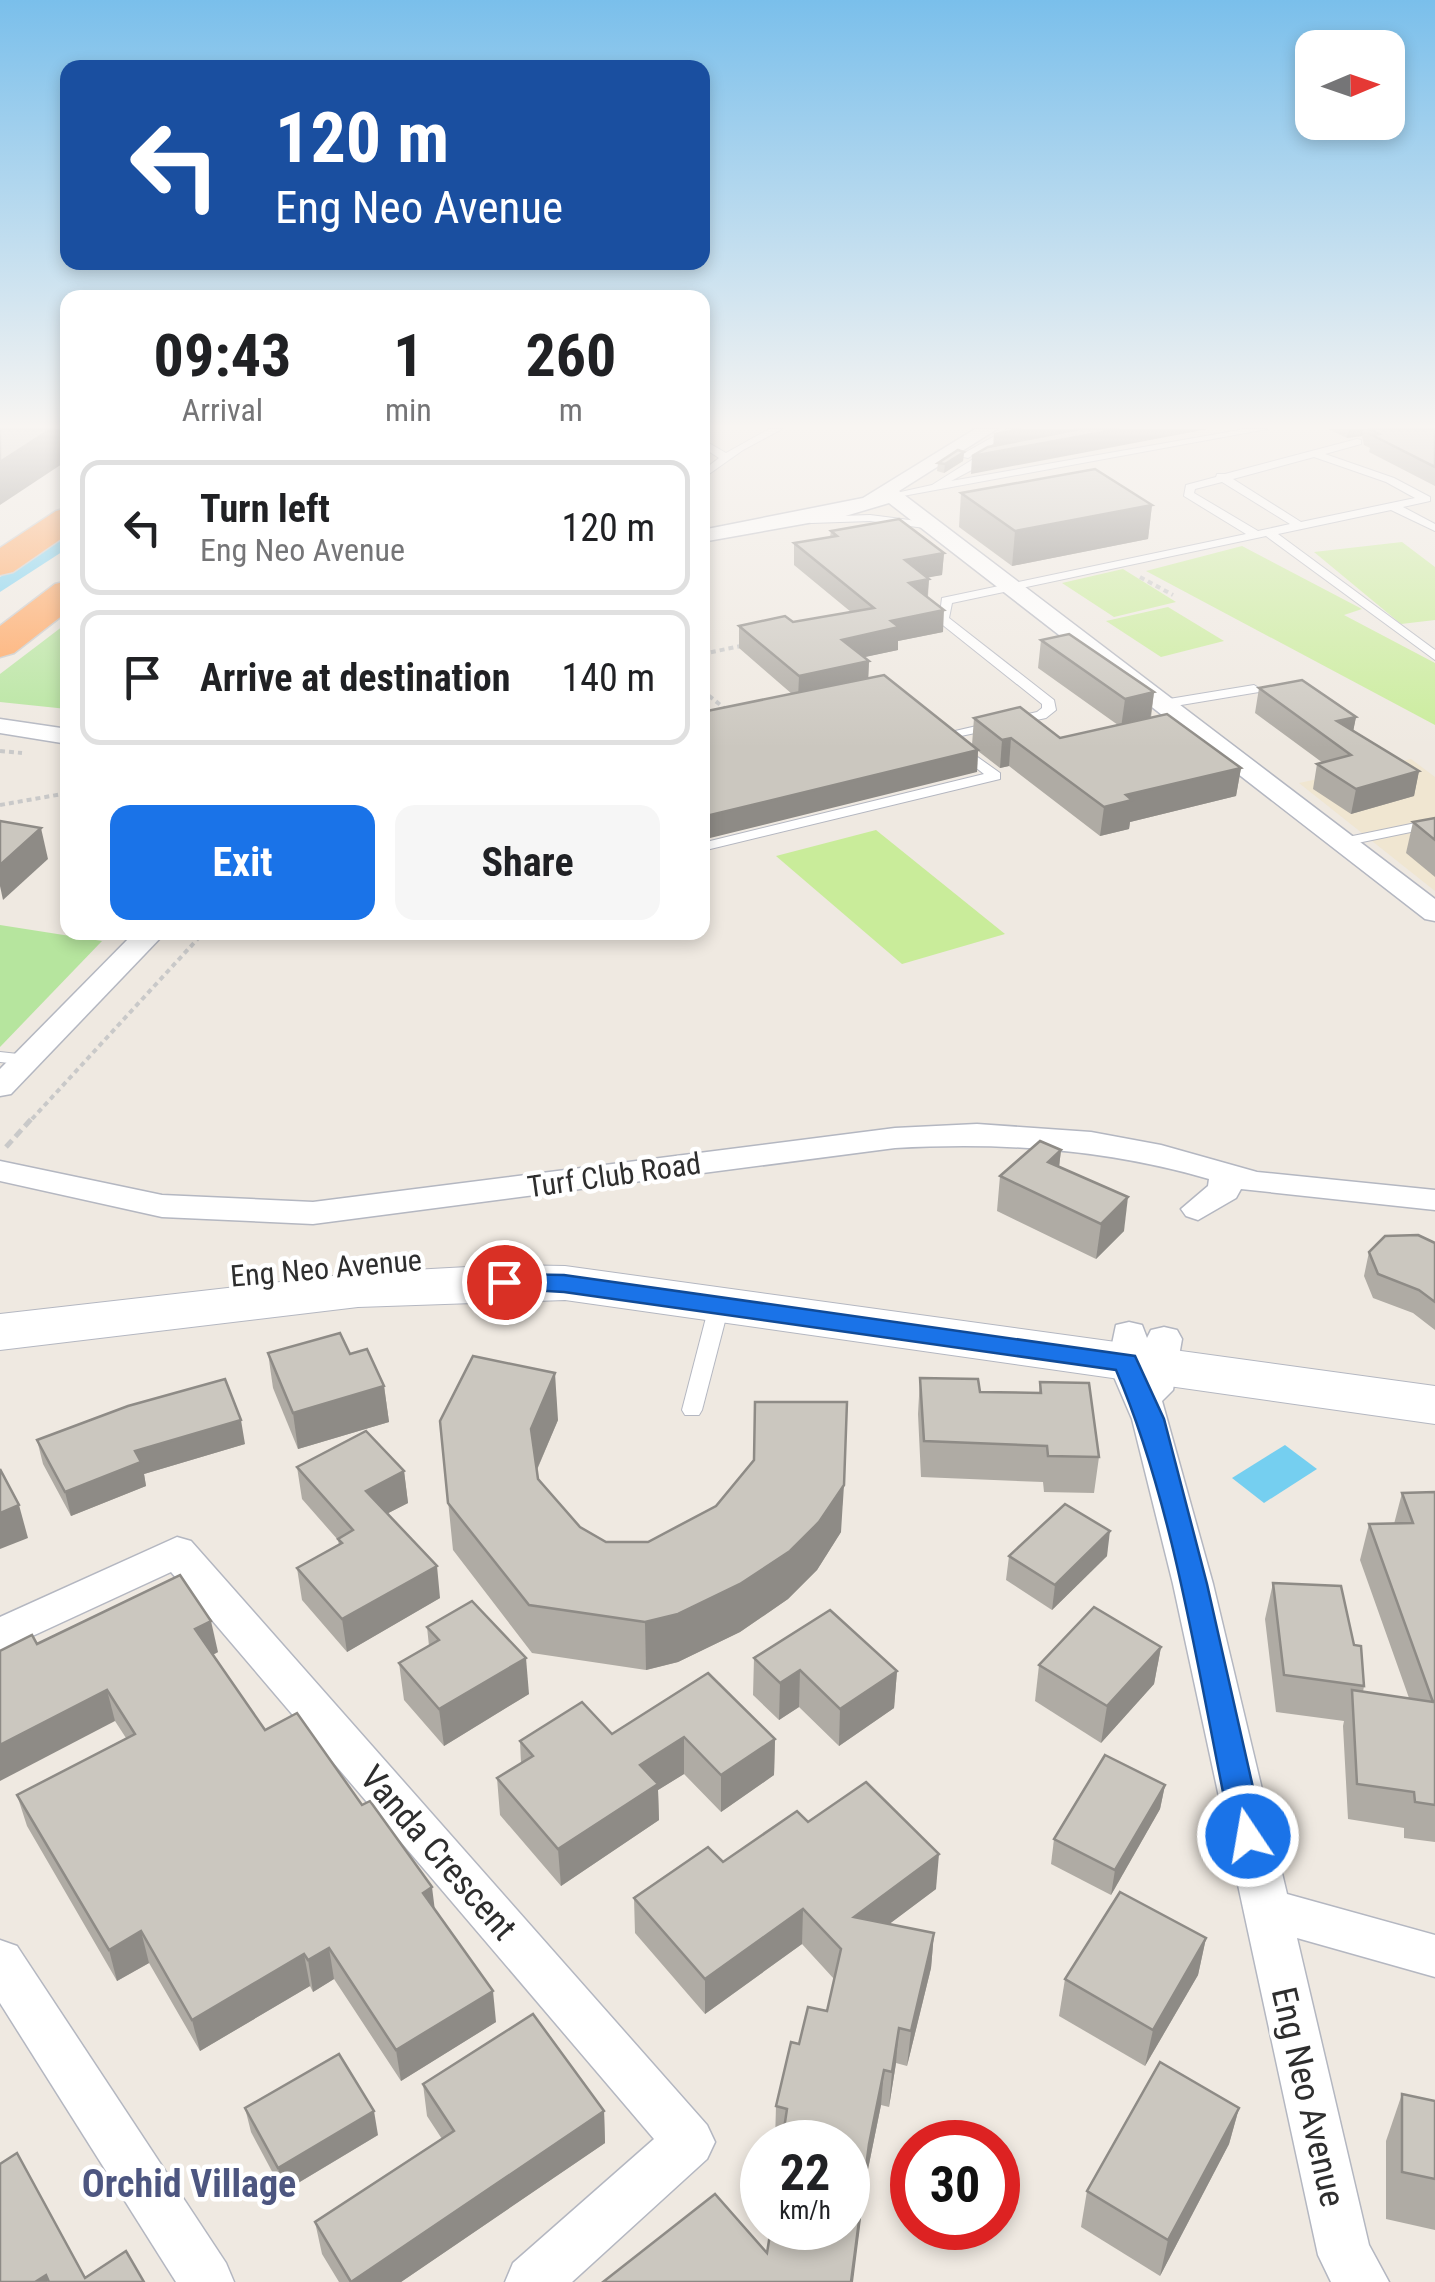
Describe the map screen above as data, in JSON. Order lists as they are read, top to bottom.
{
  "streets": {
    "main road": ["Eng Neo Avenue"],
    "street": ["Turf Club Road", "Vanda Crescent"]
  },
  "districts": ["Orchid Village"],
  "north": "right",
  "page": {
    "turn": ["120 m", "Eng Neo Avenue"],
    "eta": [
      "09:43",
      "Arrival",
      "1",
      "min",
      "260",
      "m"
    ],
    "list": [
      {
        "name": "Turn left",
        "note": "Eng Neo Avenue",
        "value": "120 m"
      },
      {
        "name": "Arrive at destination",
        "value": "140 m"
      }
    ],
    "buttons": ["Exit", "Share"],
    "speed": "22 km/h",
    "limit": "30"
  }
}
